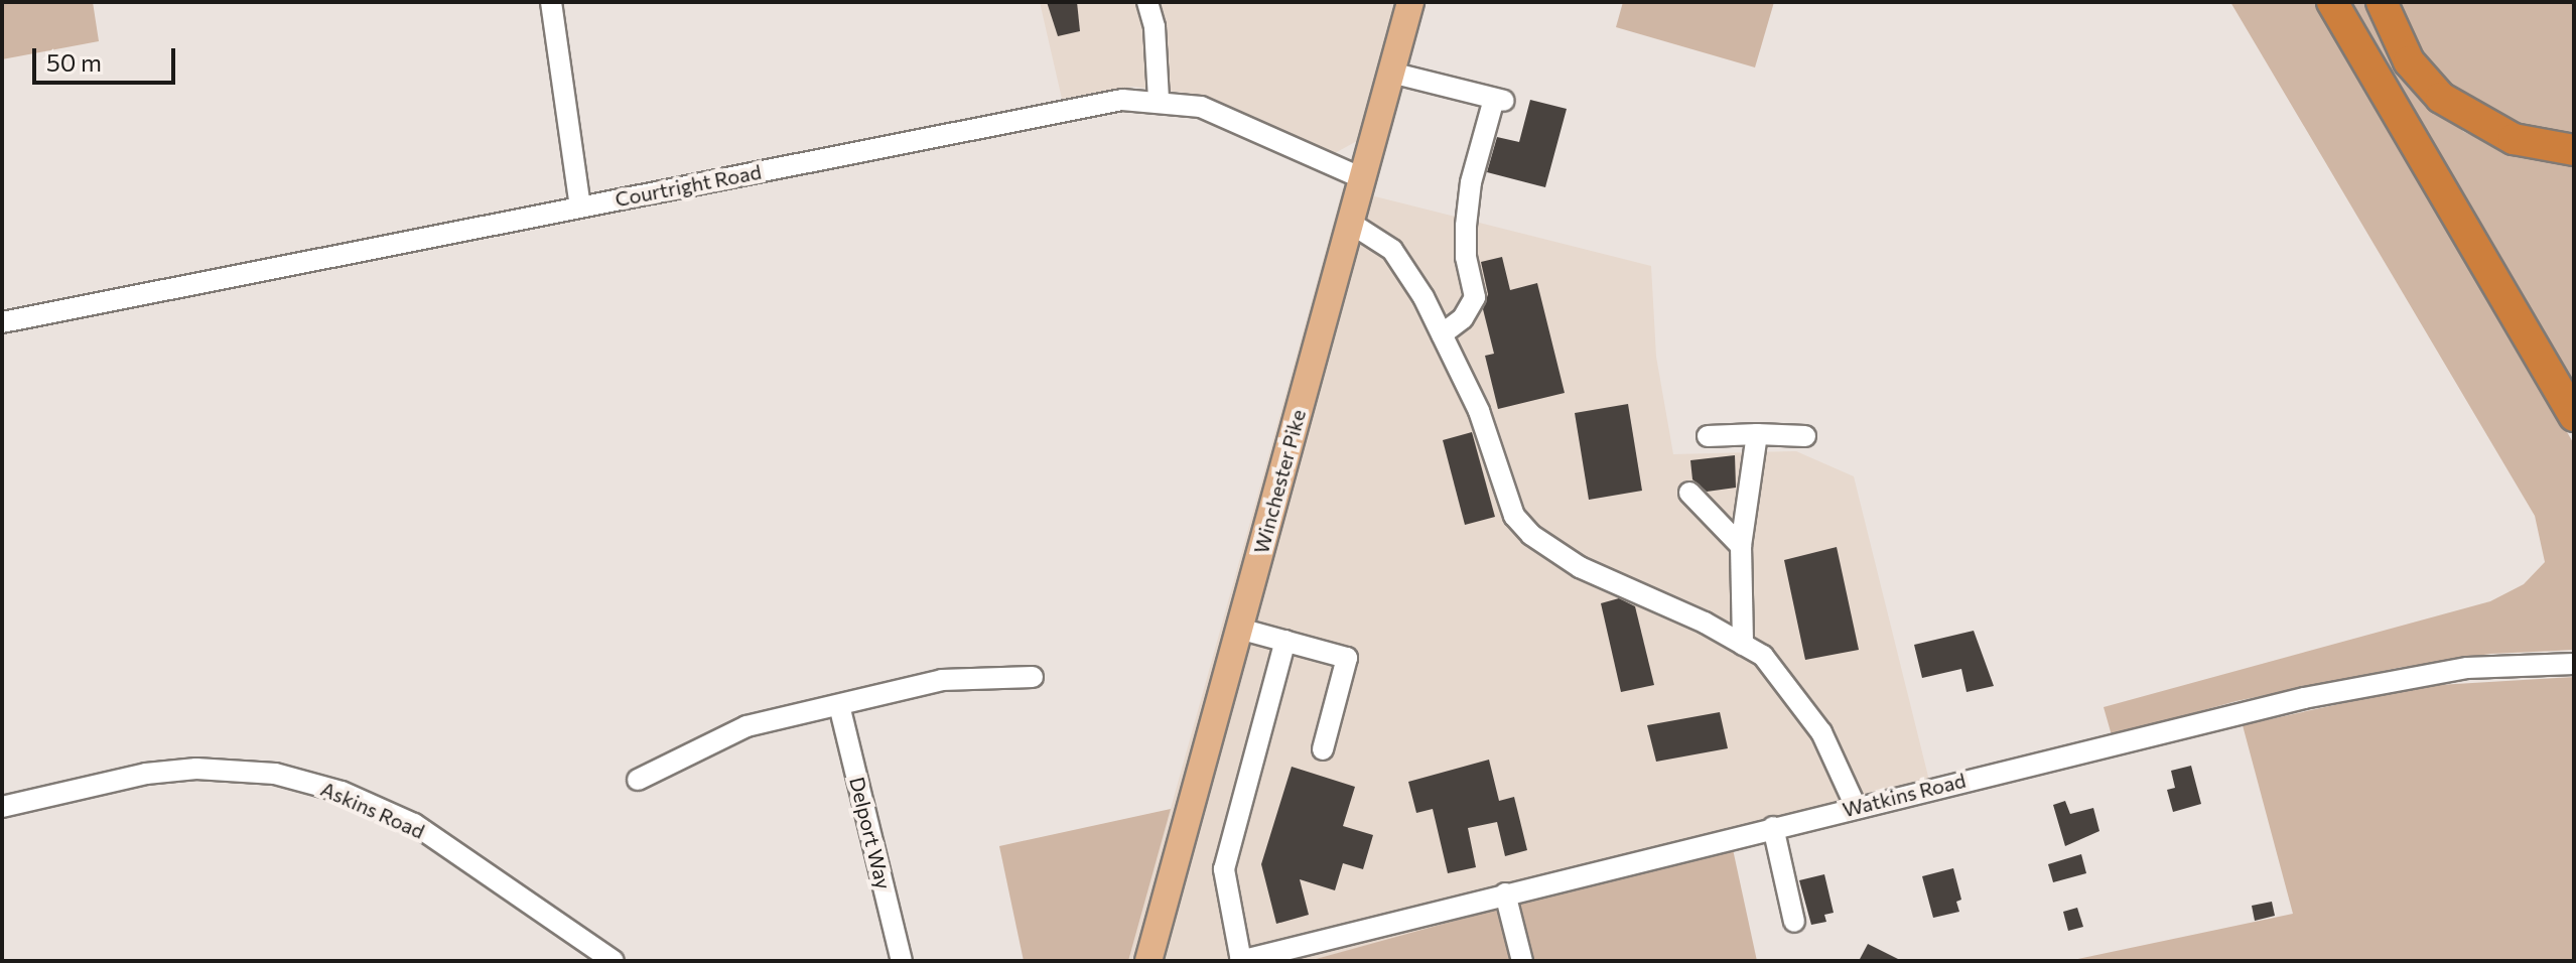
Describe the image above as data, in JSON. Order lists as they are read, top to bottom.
{
  "streets": {
    "main road": ["Winchester Pike"],
    "street": [
      "Courtright Road",
      "Watkins Road",
      "Askins Road",
      "Delport Way"
    ]
  },
  "crossings": [
    ["Courtright Road", "Winchester Pike"]
  ],
  "scale_bar": "50 m"
}
